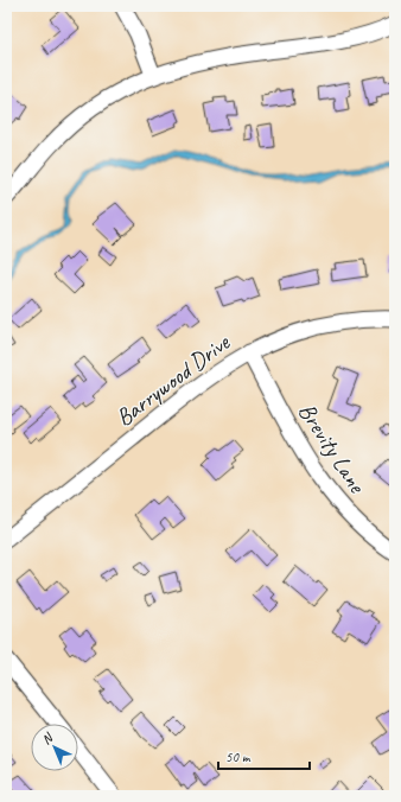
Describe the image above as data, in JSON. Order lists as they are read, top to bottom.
{
  "streets": {
    "street": ["Barrywood Drive", "Brevity Lane"]
  },
  "crossings": [
    ["Barrywood Drive", "Brevity Lane"]
  ],
  "scale_bar": "50 m",
  "north": "top left"
}
